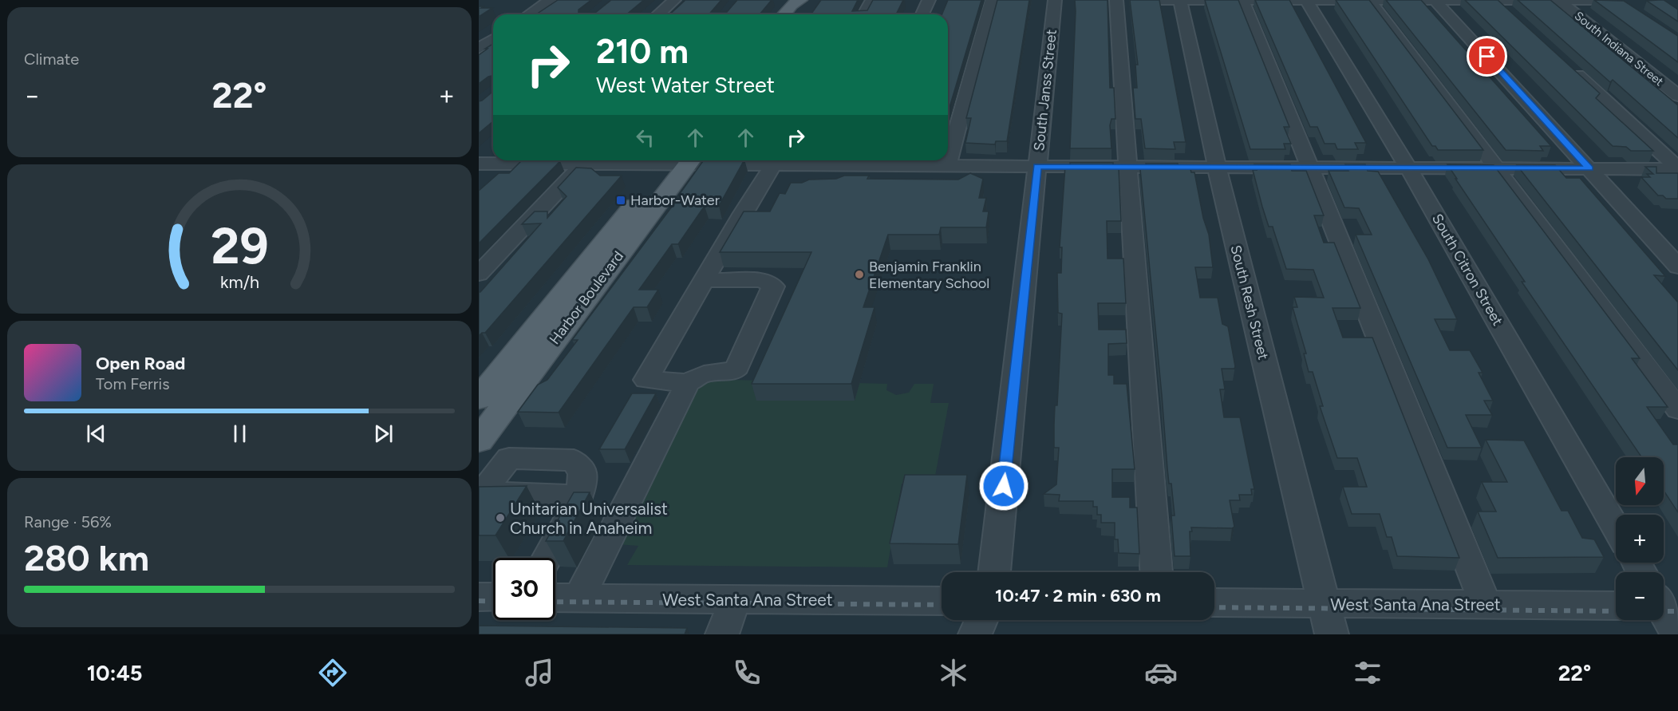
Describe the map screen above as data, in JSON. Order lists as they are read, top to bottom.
{
  "streets": {
    "main road": ["Harbor Boulevard"],
    "street": [
      "South Indiana Street",
      "South Janss Street",
      "South Citron Street",
      "South Resh Street",
      "West Santa Ana Street"
    ]
  },
  "crossings": [
    ["South Resh Street", "West Santa Ana Street"]
  ],
  "places": {
    "transit": ["Harbor-Water"],
    "other": ["Benjamin Franklin Elementary School", "Unitarian Universalist Church in Anaheim"]
  },
  "north": "bottom",
  "page": {
    "tile": [
      "Climate",
      ["Range · 56%", "280 km"]
    ],
    "turn": ["210 m", "West Water Street"],
    "heat": ["−", "22°", "+"],
    "song": ["Open Road", "Tom Ferris"],
    "map_buttons": ["+", "−"],
    "limit": "30",
    "trip": "10:47 · 2 min · 630 m",
    "tabs": ["10:45", "22°"],
    "gauge": ["29", "km/h"]
  }
}
